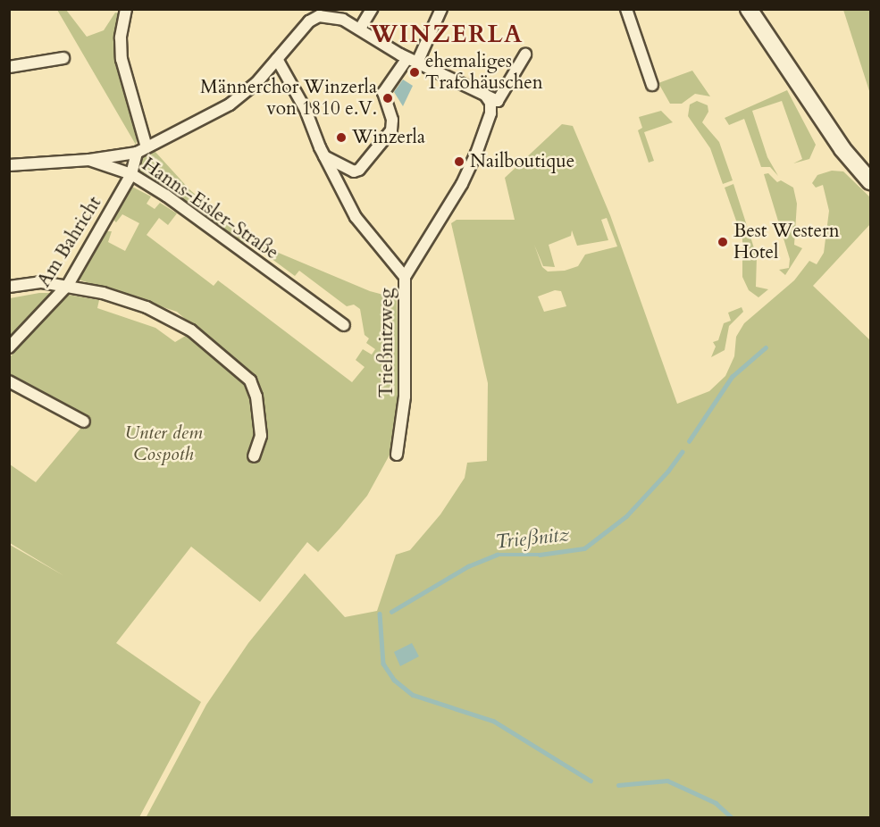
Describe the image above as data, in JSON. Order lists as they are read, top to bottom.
{
  "streets": {
    "street": ["Hanns-Eisler-Straße", "Am Bahricht", "Trießnitzweg"]
  },
  "crossings": [
    ["Hanns-Eisler-Straße", "Am Bahricht"]
  ],
  "districts": ["WINZERLA"],
  "water": ["Trießnitz"],
  "parks": ["Unter dem Cospoth"],
  "places": [
    "ehemaliges Trafohäuschen",
    "Männerchor Winzerla von 1810 e.V.",
    "Winzerla",
    "Nailboutique",
    "Best Western Hotel"
  ]
}
